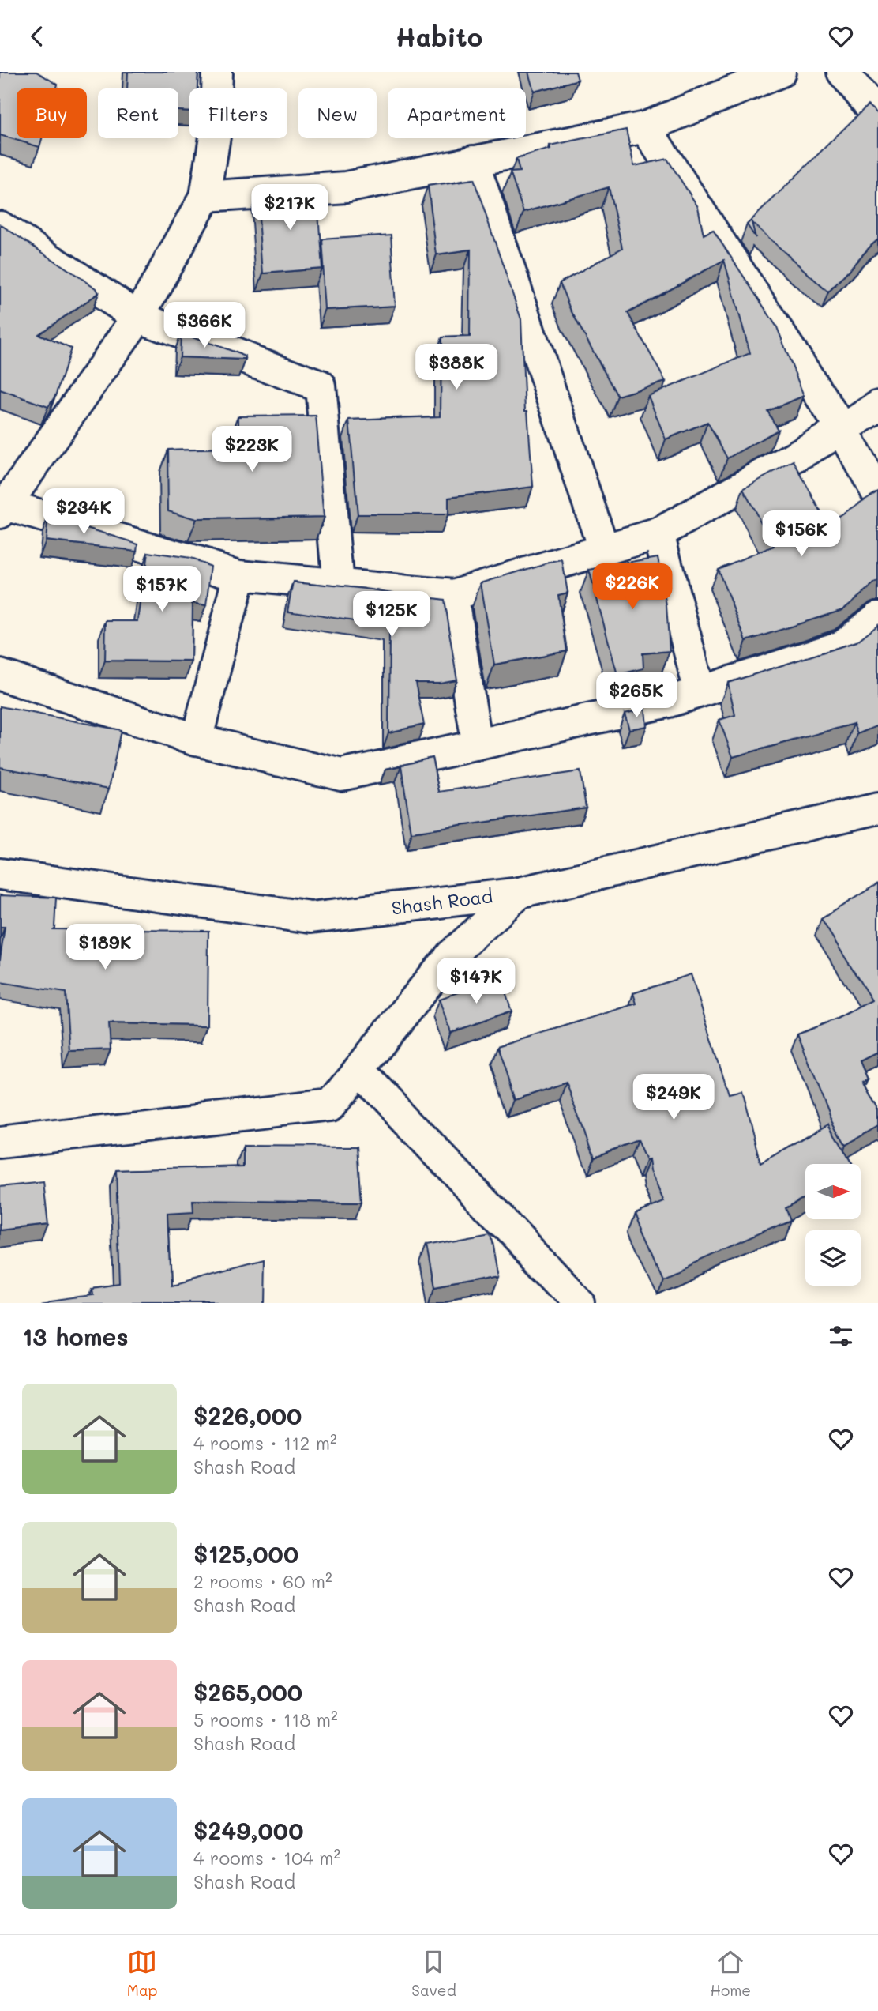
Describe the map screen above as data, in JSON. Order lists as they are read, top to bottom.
{
  "streets": {
    "street": ["Shash Road"]
  },
  "north": "right",
  "page": {
    "header": "Habito",
    "chip": [
      "Buy",
      "Rent",
      "Filters",
      "New",
      "Apartment"
    ],
    "price": [
      "$217K",
      "$366K",
      "$388K",
      "$223K",
      "$234K",
      "$156K",
      "$226K",
      "$157K",
      "$125K",
      "$265K",
      "$189K",
      "$147K",
      "$249K"
    ],
    "heading": "13 homes",
    "list": [
      {
        "name": "$226,000",
        "note": "4 rooms · 112 m² · Shash Road"
      },
      {
        "name": "$125,000",
        "note": "2 rooms · 60 m² · Shash Road"
      },
      {
        "name": "$265,000",
        "note": "5 rooms · 118 m² · Shash Road"
      },
      {
        "name": "$249,000",
        "note": "4 rooms · 104 m² · Shash Road"
      }
    ],
    "tabs": ["Map", "Saved", "Home"]
  }
}
